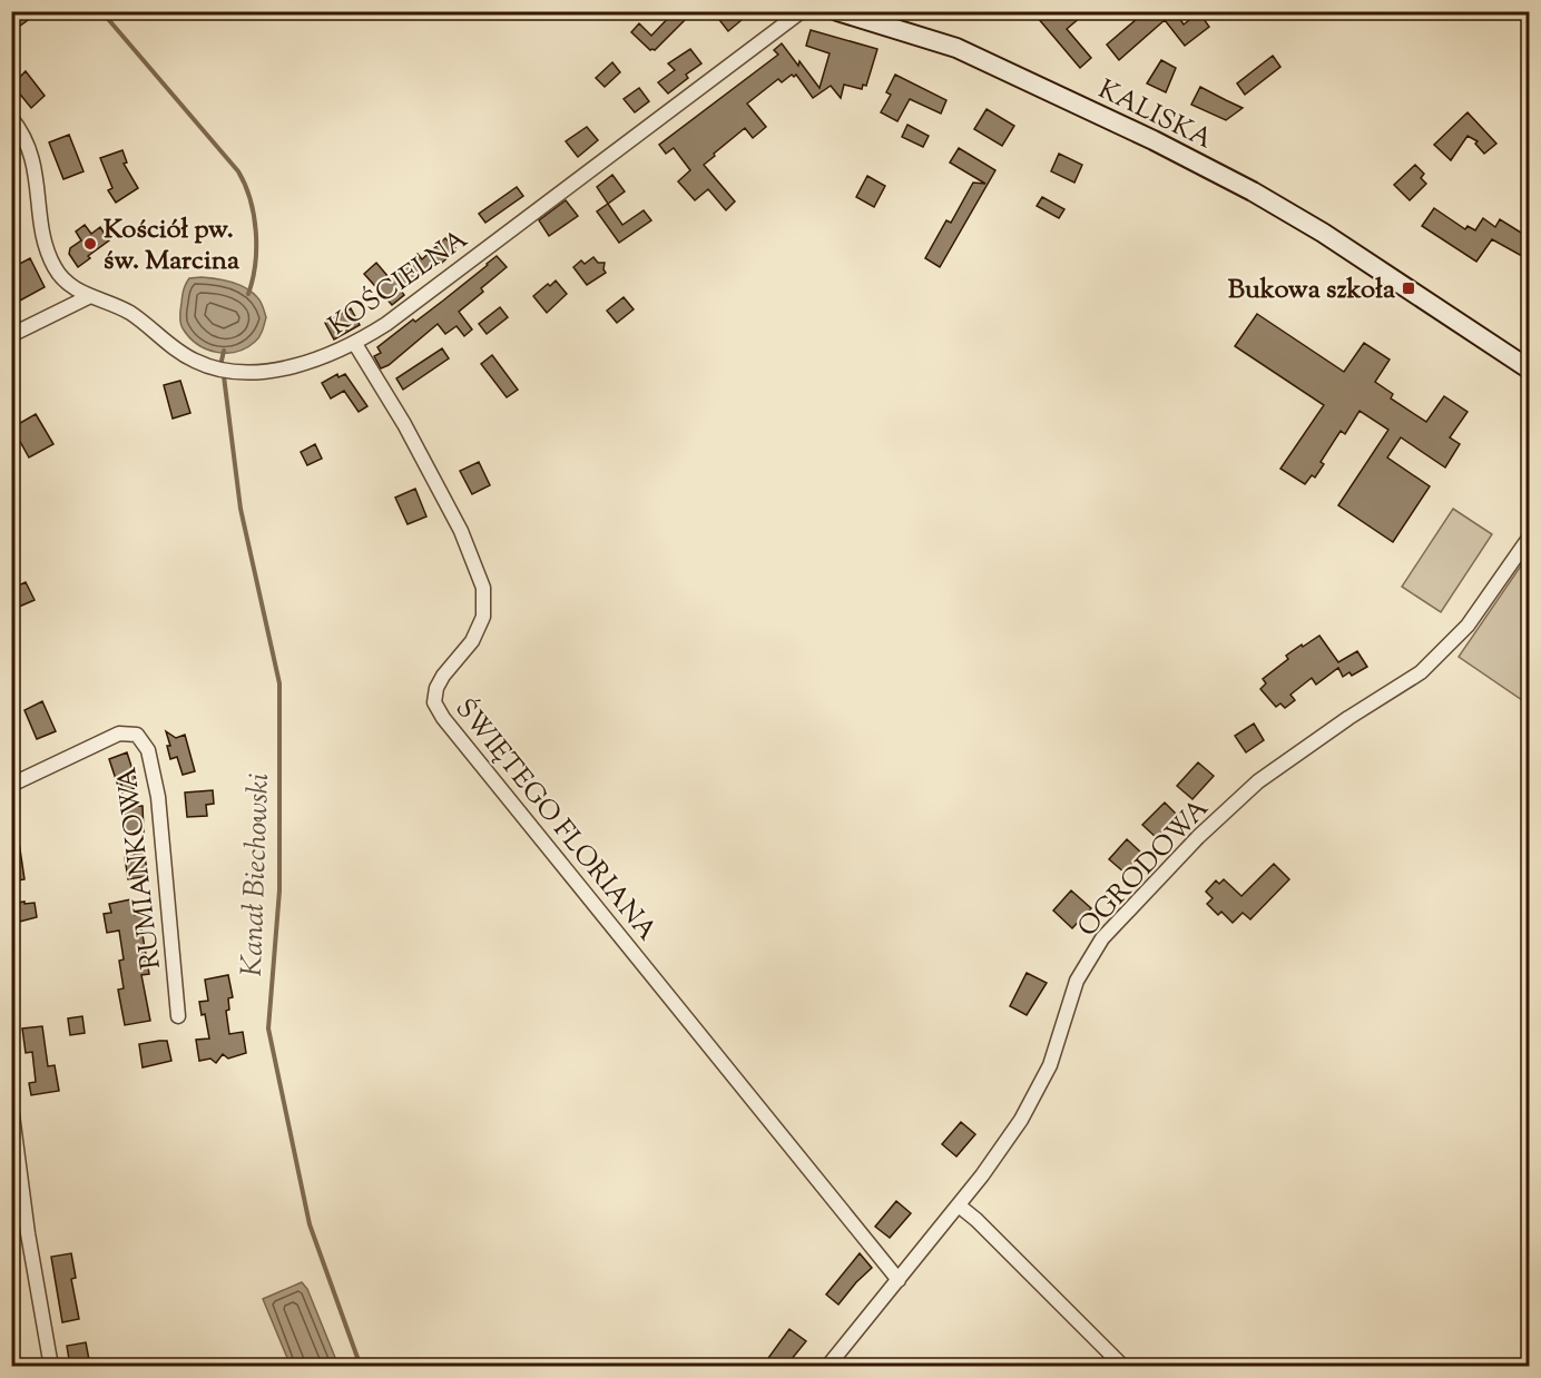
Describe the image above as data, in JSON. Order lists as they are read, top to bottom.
{
  "streets": {
    "main road": ["KALISKA"],
    "street": [
      "KOŚCIELNA",
      "ŚWIĘTEGO FLORIANA",
      "OGRODOWA",
      "RUMIANKOWA"
    ]
  },
  "crossings": [
    ["KOŚCIELNA", "ŚWIĘTEGO FLORIANA"],
    ["ŚWIĘTEGO FLORIANA", "OGRODOWA"]
  ],
  "water": ["Kanał Biechowski"],
  "places": {
    "other": ["Kościół pw. św. Marcina"],
    "transit": ["Bukowa szkoła"]
  }
}
